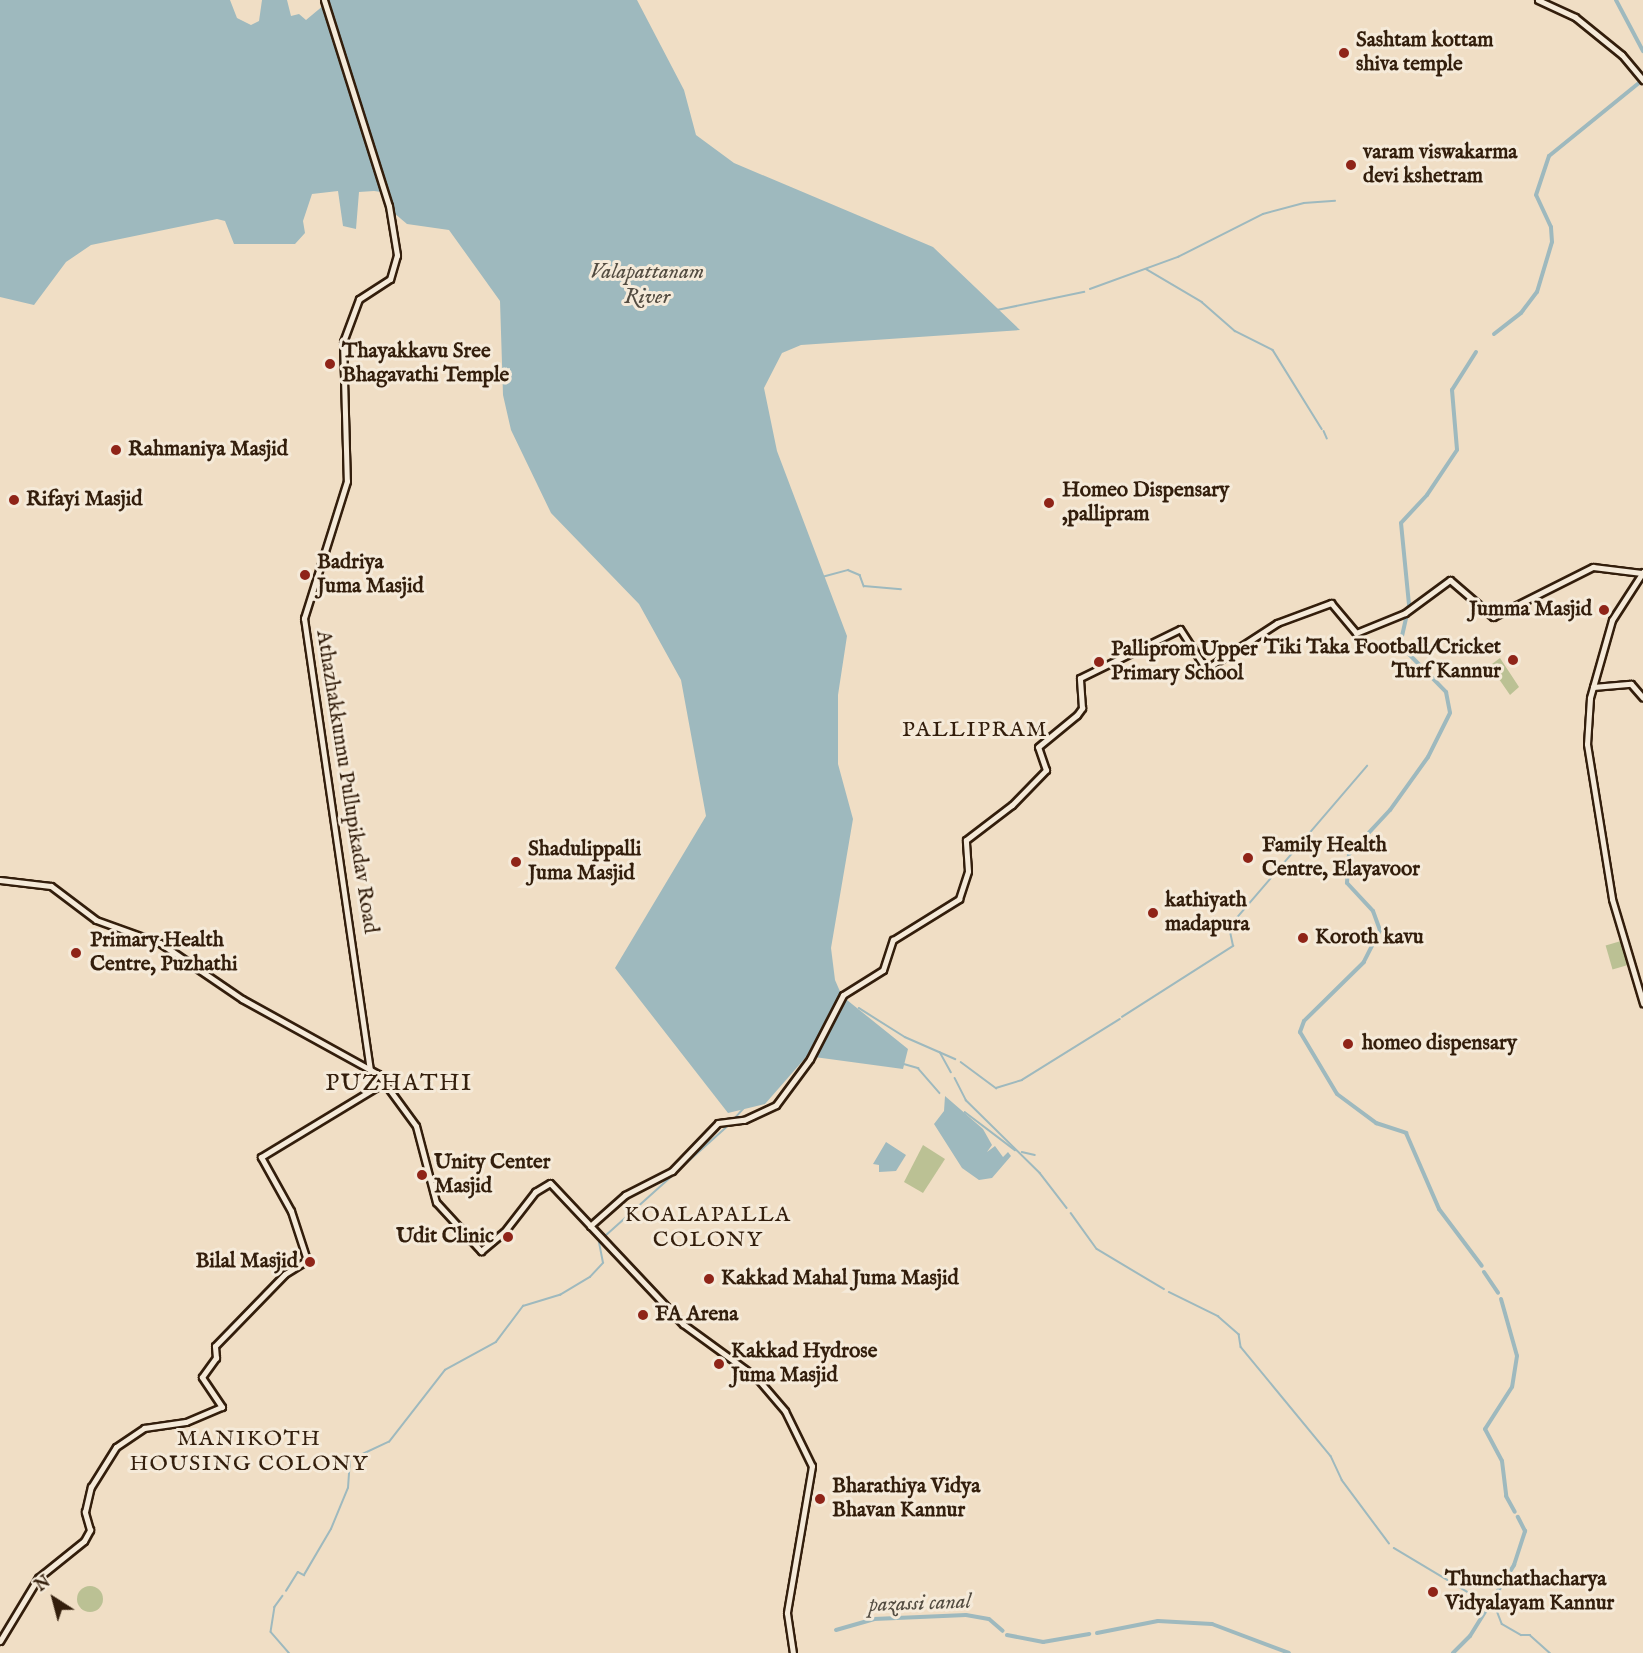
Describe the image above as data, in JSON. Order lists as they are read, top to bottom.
{
  "streets": {
    "main road": ["Athazhakkunnu Pullupikadav Road"]
  },
  "districts": [
    "PALLIPRAM",
    "PUZHATHI",
    "KOALAPALLA COLONY",
    "MANIKOTH HOUSING COLONY"
  ],
  "water": ["Valapattanam River", "pazassi canal"],
  "places": [
    "Sashtam kottam shiva temple",
    "varam viswakarma devi kshetram",
    "Thayakkavu Sree Bhagavathi Temple",
    "Rahmaniya Masjid",
    "Rifayi Masjid",
    "Homeo Dispensary ,pallipram",
    "Badriya Juma Masjid",
    "Jumma Masjid",
    "Tiki Taka Football/Cricket Turf Kannur",
    "Palliprom Upper Primary School",
    "Family Health Centre, Elayavoor",
    "Shadulippalli Juma Masjid",
    "kathiyath madapura",
    "Koroth kavu",
    "Primary Health Centre, Puzhathi",
    "homeo dispensary",
    "Unity Center Masjid",
    "Udit Clinic",
    "Bilal Masjid",
    "Kakkad Mahal Juma Masjid",
    "FA Arena",
    "Kakkad Hydrose Juma Masjid",
    "Bharathiya Vidya Bhavan Kannur",
    "Thunchathacharya Vidyalayam Kannur"
  ],
  "north": "top left"
}
